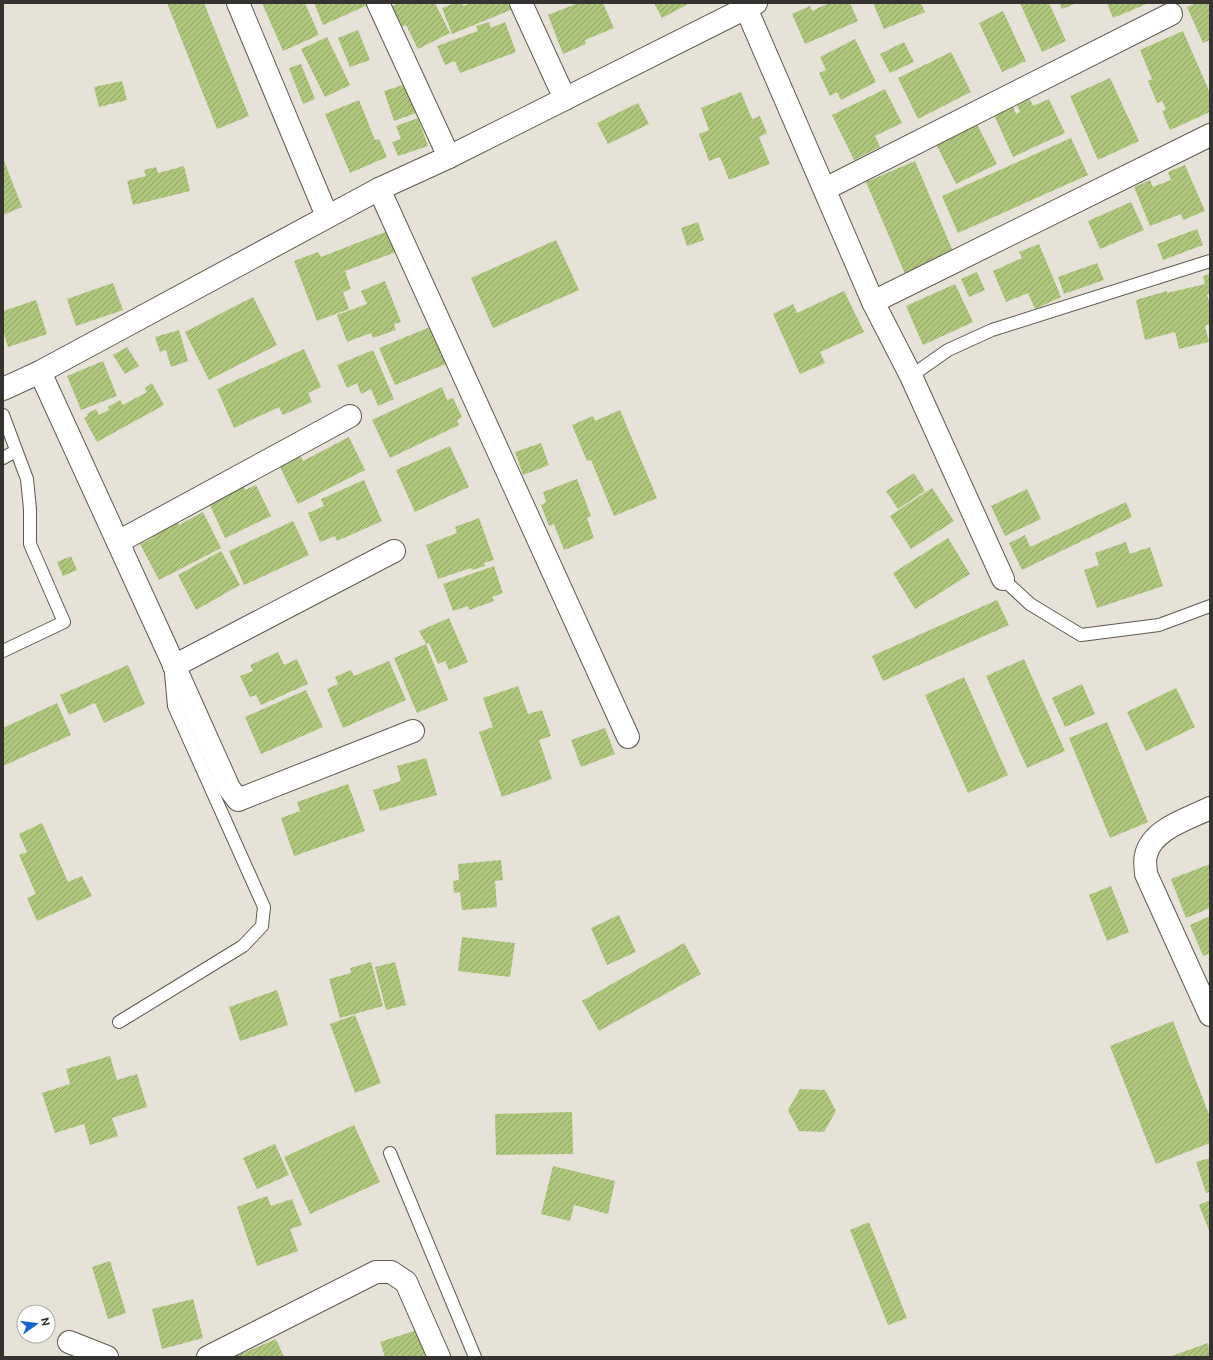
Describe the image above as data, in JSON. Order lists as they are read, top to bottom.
{
  "north": "right"
}
